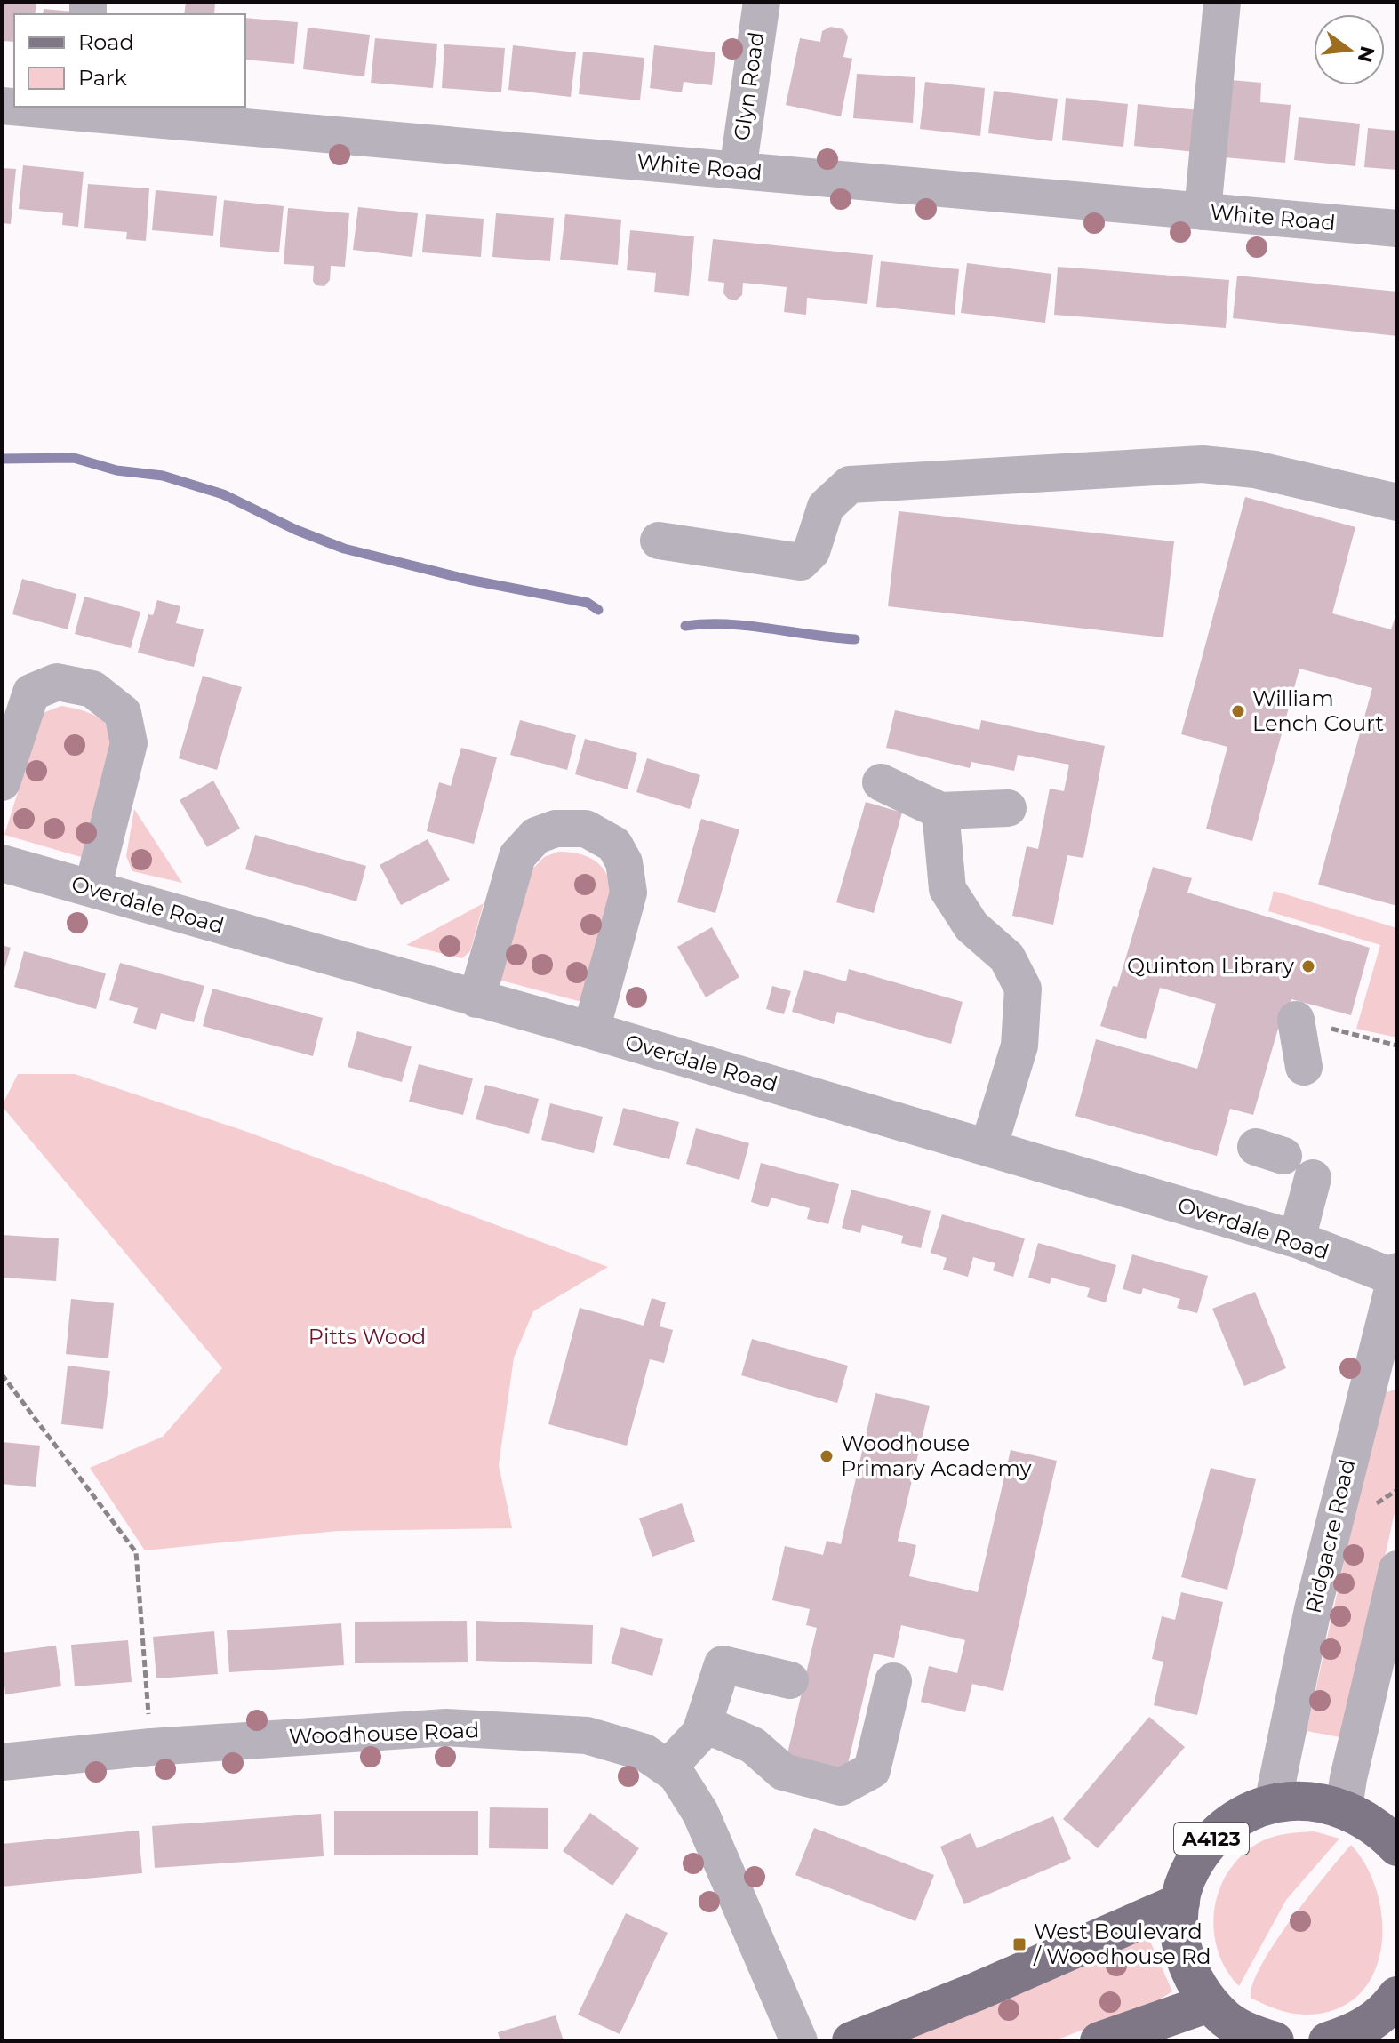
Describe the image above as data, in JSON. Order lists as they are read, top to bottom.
{
  "streets": {
    "main road": ["A4123"],
    "street": [
      "Glyn Road",
      "White Road",
      "Overdale Road",
      "Ridgacre Road",
      "Woodhouse Road"
    ]
  },
  "crossings": [
    ["Glyn Road", "White Road"],
    ["Overdale Road", "Ridgacre Road"],
    ["Ridgacre Road", "A4123"]
  ],
  "parks": ["Pitts Wood"],
  "places": {
    "other": ["William Lench Court", "Quinton Library", "Woodhouse Primary Academy"],
    "transit": ["West Boulevard / Woodhouse Rd"]
  },
  "legend": ["Road", "Park"],
  "north": "right"
}
